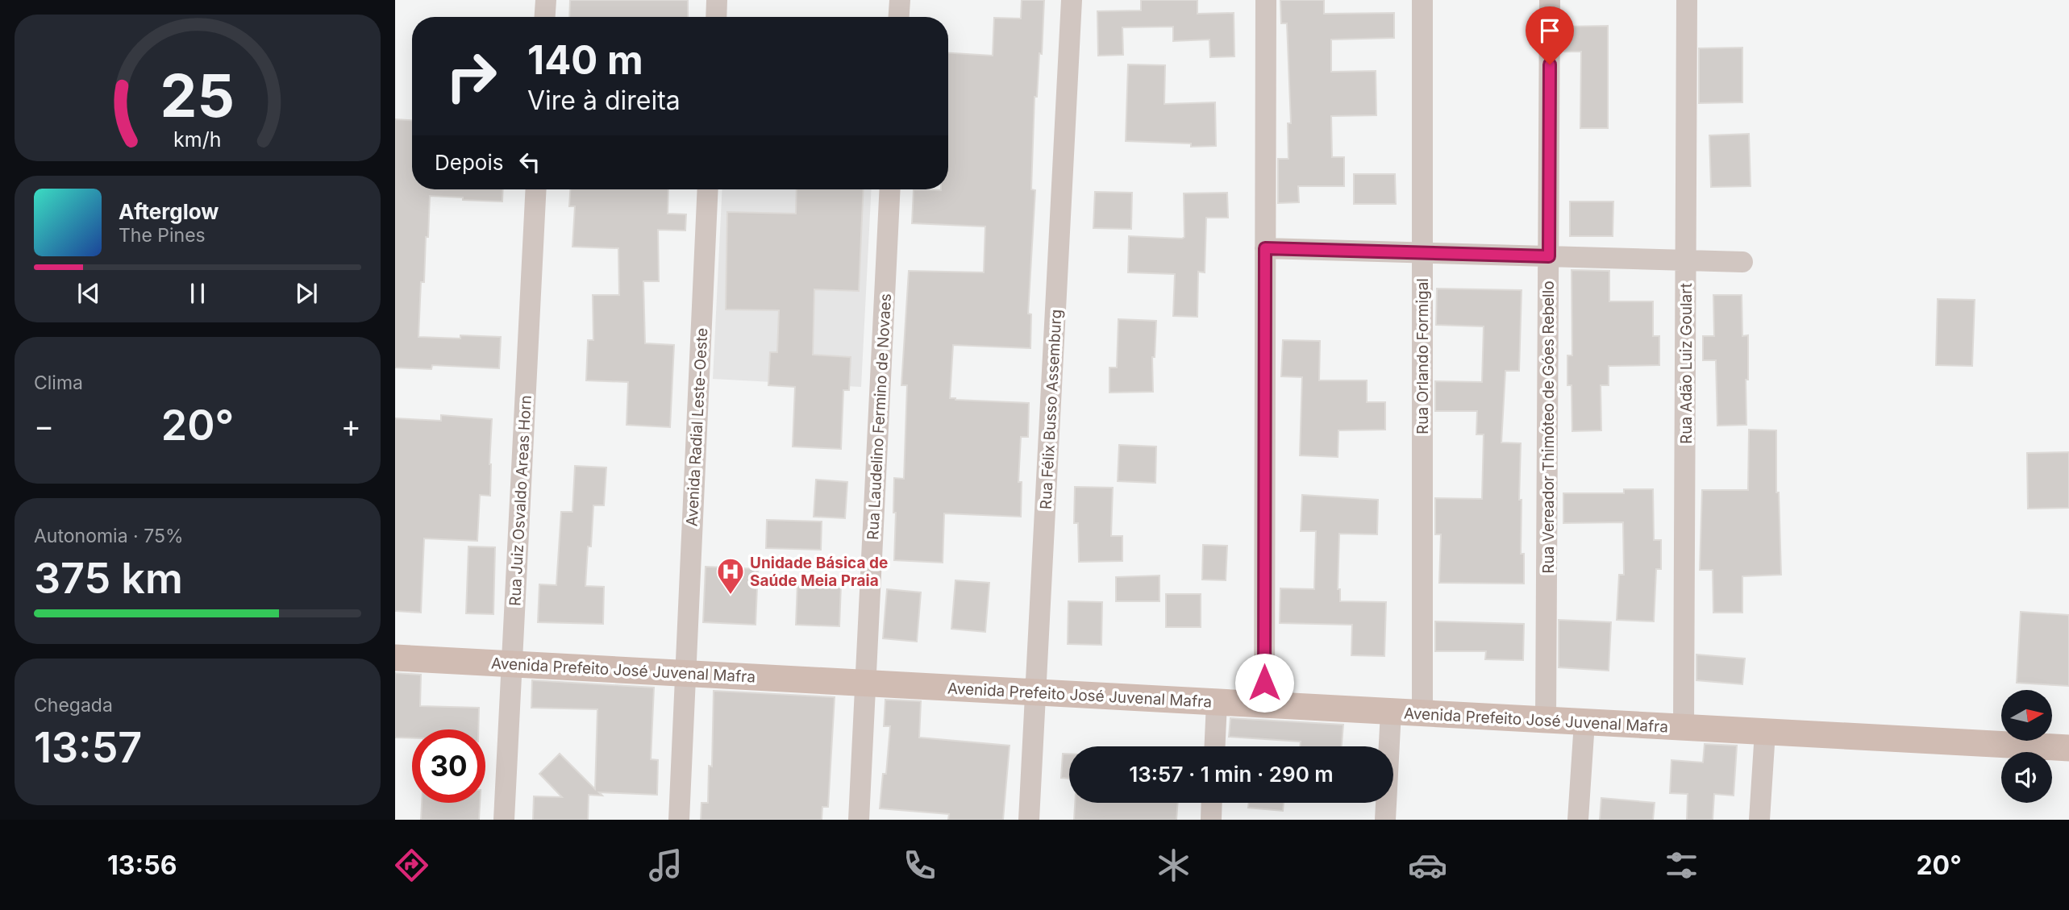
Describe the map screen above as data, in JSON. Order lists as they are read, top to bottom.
{
  "streets": {
    "main road": ["Avenida Prefeito José Juvenal Mafra"],
    "street": [
      "Rua Orlando Formigal",
      "Rua Adão Luiz Goulart",
      "Rua Félix Busso Assemburg",
      "Rua Laudelino Fermino de Novaes",
      "Avenida Radial Leste-Oeste",
      "Rua Vereador Thimóteo de Góes Rebello",
      "Rua Juiz Osvaldo Areas Horn"
    ]
  },
  "crossings": [
    ["Rua Orlando Formigal", "Avenida Prefeito José Juvenal Mafra"],
    ["Rua Adão Luiz Goulart", "Avenida Prefeito José Juvenal Mafra"],
    ["Rua Félix Busso Assemburg", "Avenida Prefeito José Juvenal Mafra"],
    ["Rua Laudelino Fermino de Novaes", "Avenida Prefeito José Juvenal Mafra"],
    ["Avenida Radial Leste-Oeste", "Avenida Prefeito José Juvenal Mafra"],
    ["Rua Vereador Thimóteo de Góes Rebello", "Avenida Prefeito José Juvenal Mafra"],
    ["Rua Juiz Osvaldo Areas Horn", "Avenida Prefeito José Juvenal Mafra"]
  ],
  "places": {
    "hospital": ["Unidade Básica de Saúde Meia Praia"]
  },
  "north": "right",
  "page": {
    "turn": ["140 m", "Vire à direita"],
    "then": "Depois",
    "song": ["Afterglow", "The Pines"],
    "tile": [
      "Clima",
      ["Autonomia · 75%", "375 km"],
      ["Chegada", "13:57"]
    ],
    "heat": ["−", "20°", "+"],
    "limit": "30",
    "trip": "13:57 · 1 min · 290 m",
    "tabs": ["13:56", "20°"],
    "gauge": ["25", "km/h"]
  }
}
